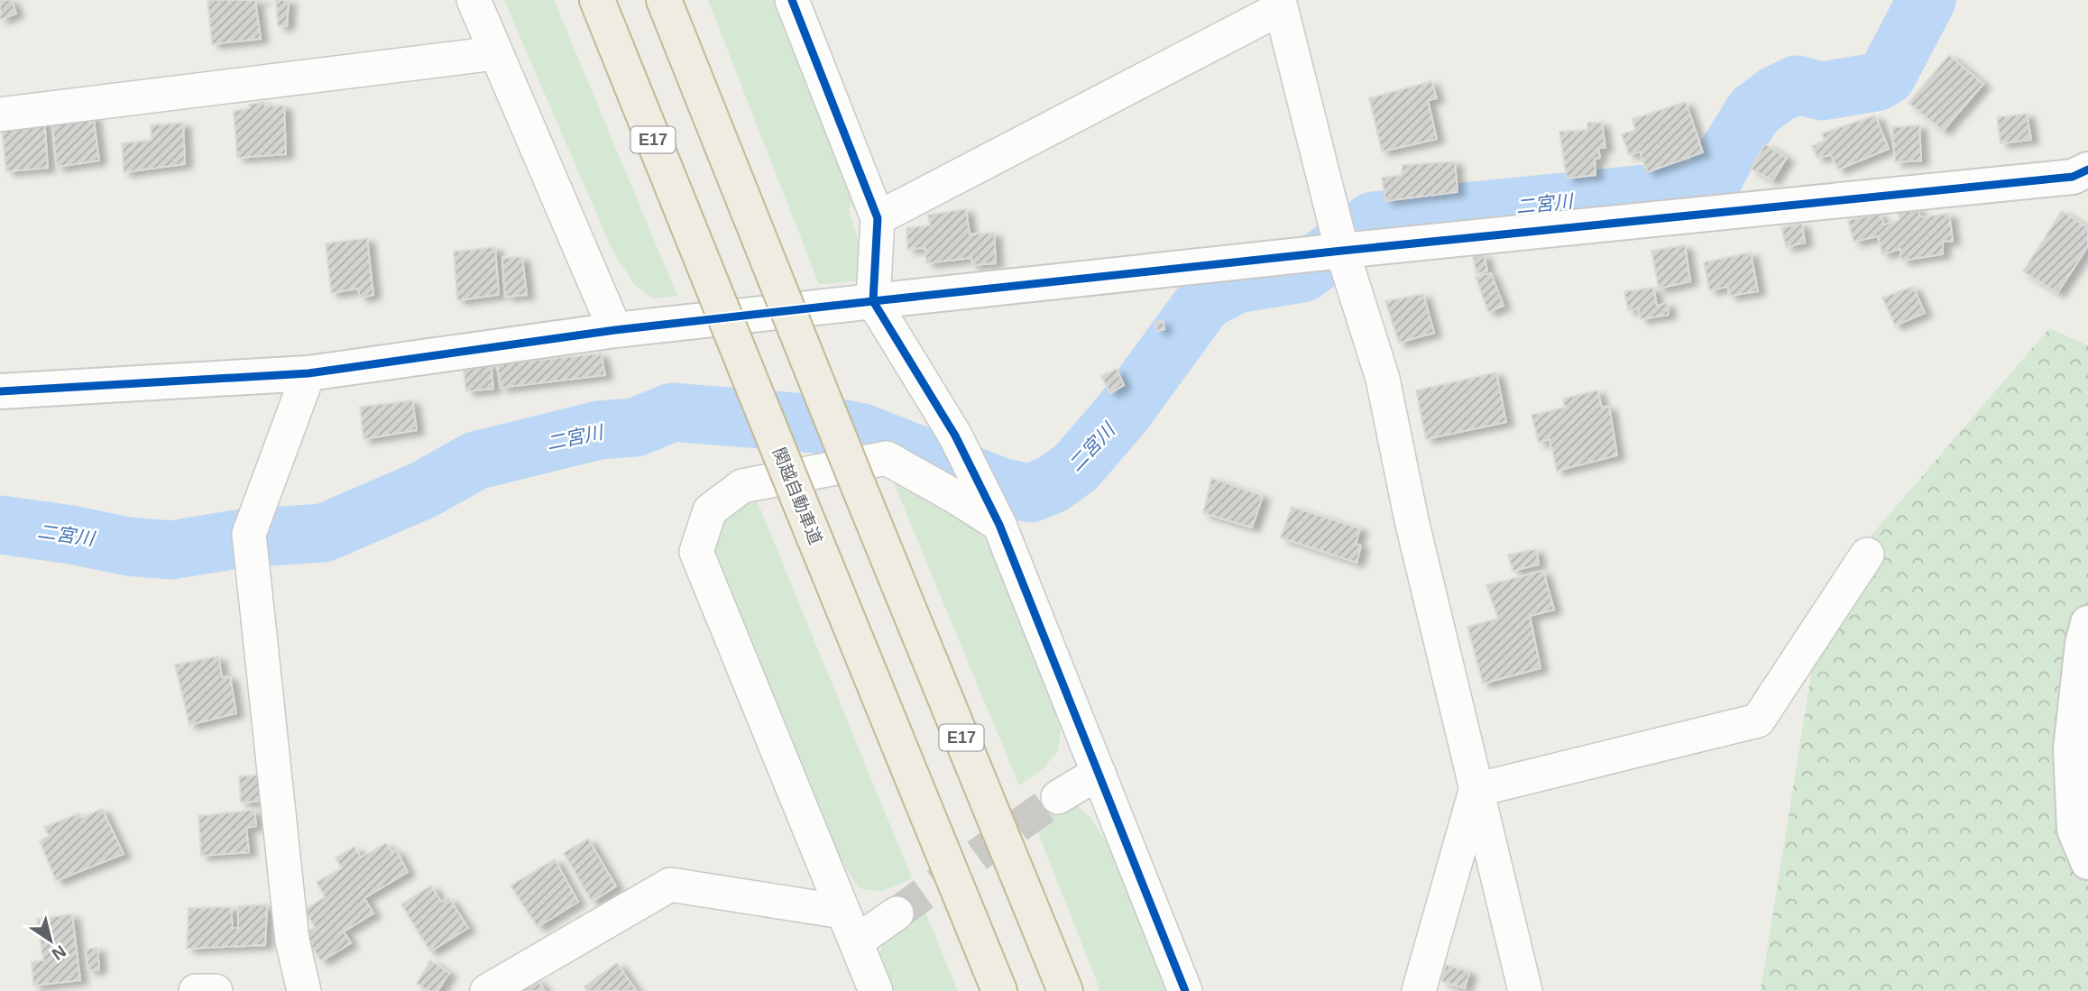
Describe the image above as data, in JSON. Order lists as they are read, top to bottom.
{
  "streets": {
    "highway": ["E17", "関越自動車道"]
  },
  "water": ["二宮川"],
  "north": "bottom right"
}
